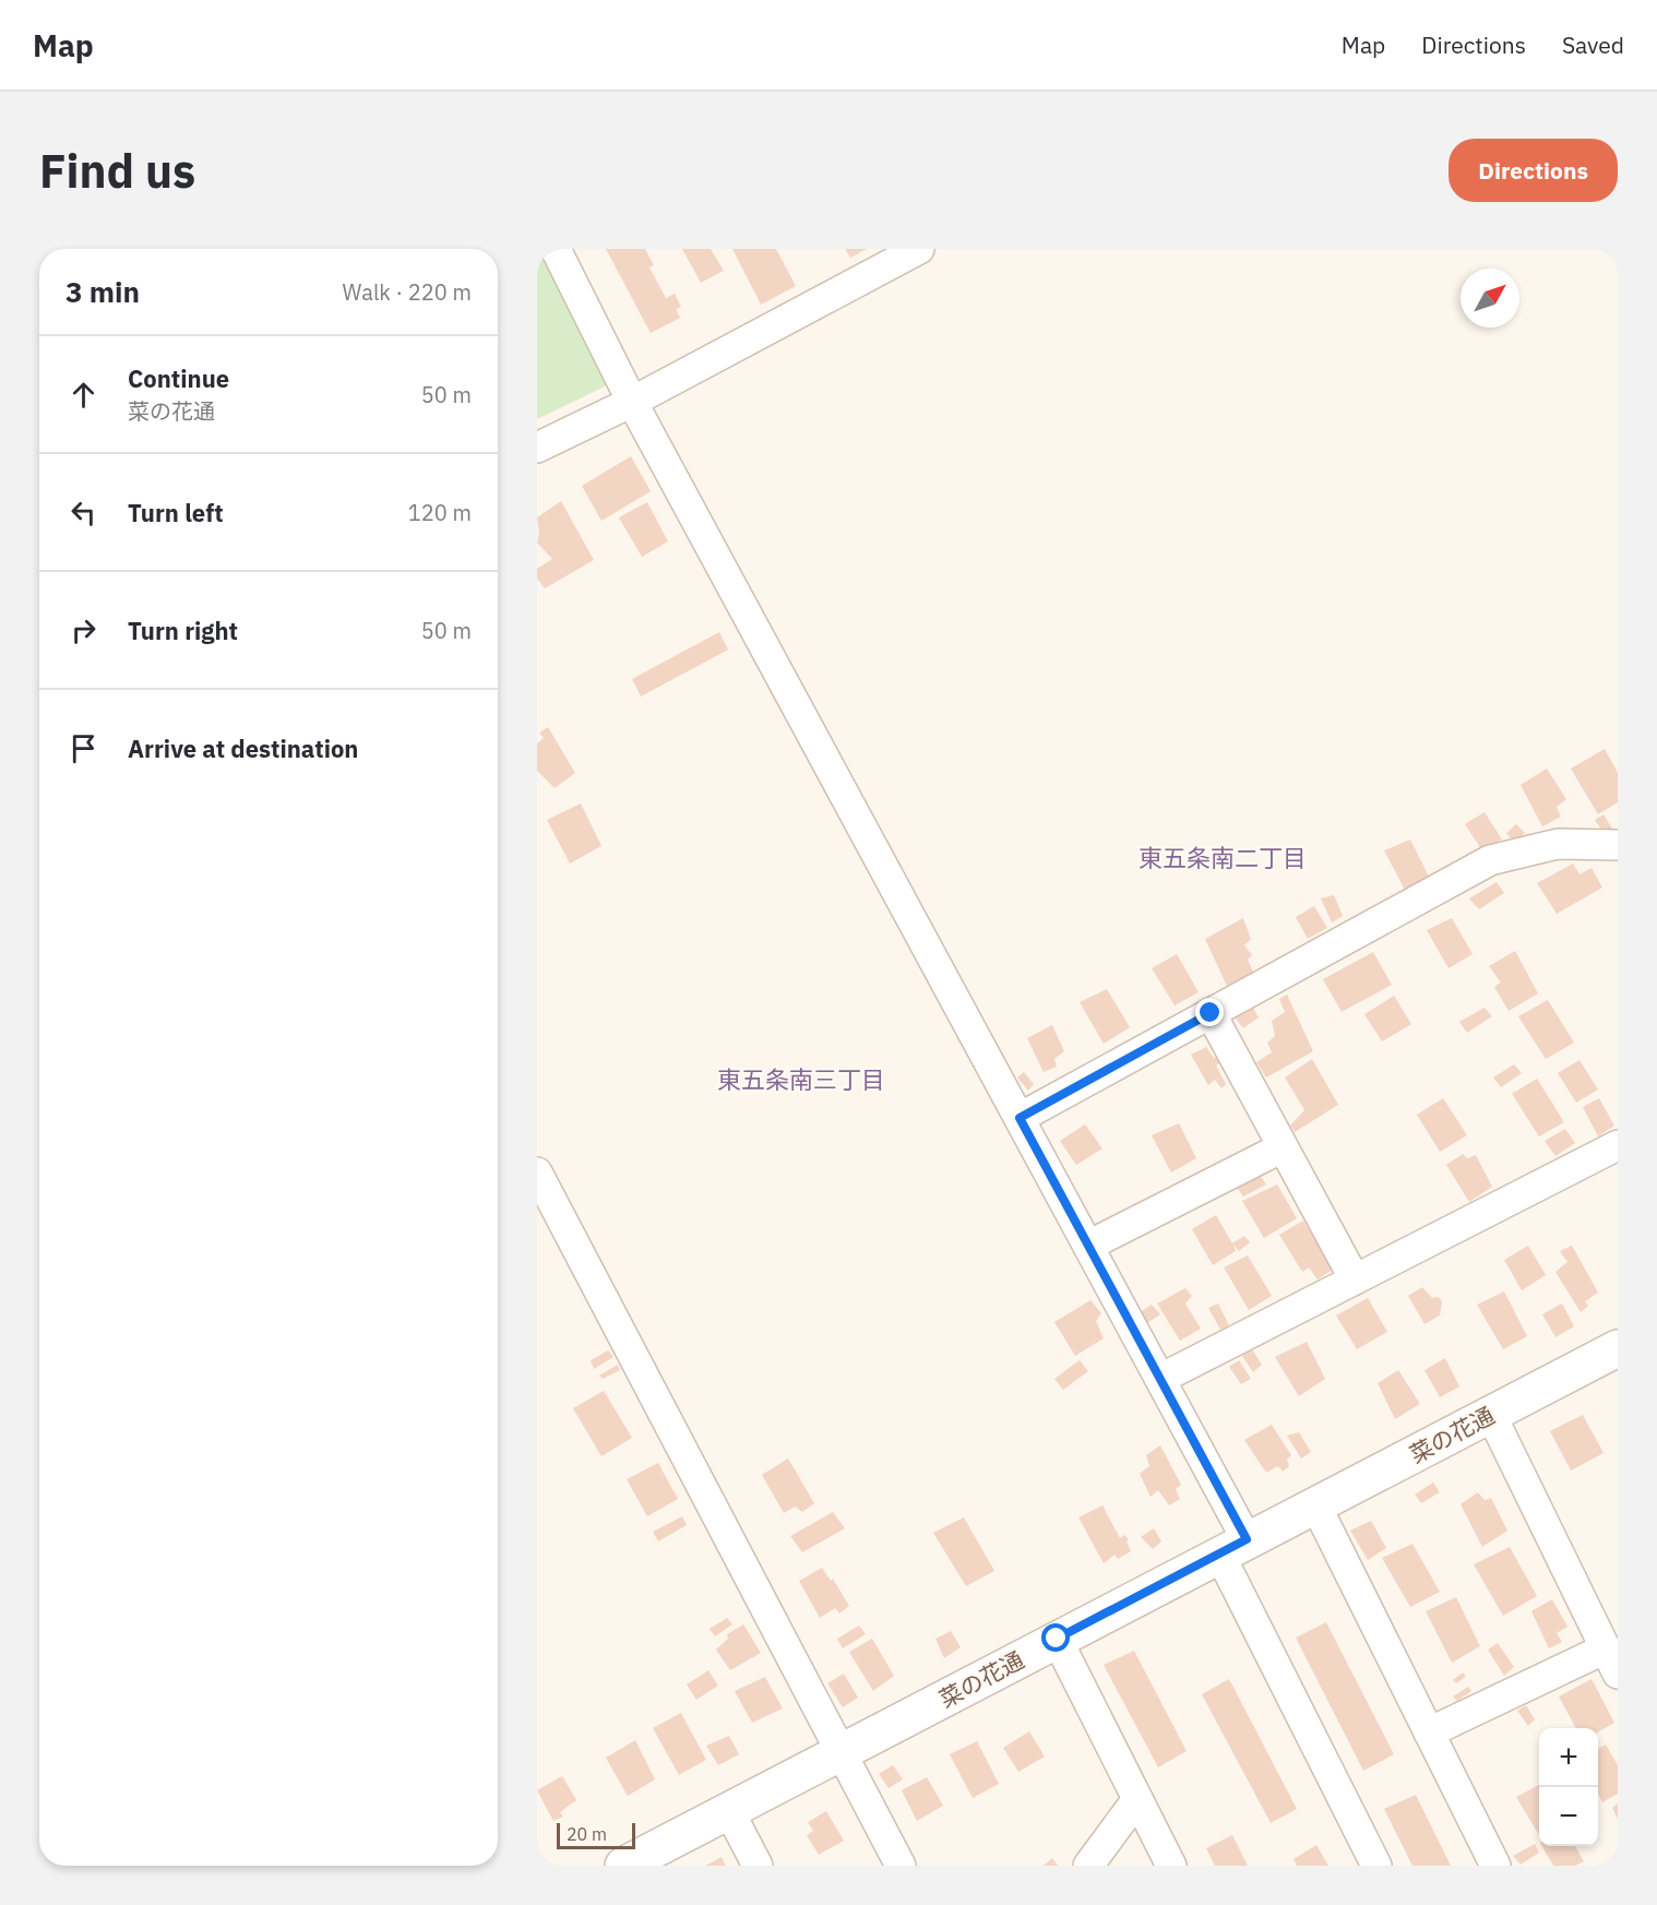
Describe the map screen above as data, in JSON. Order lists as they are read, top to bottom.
{
  "streets": {
    "street": ["菜の花通"]
  },
  "districts": ["東五条南二丁目", "東五条南三丁目"],
  "scale_bar": "20 m",
  "north": "top right",
  "page": {
    "header": "Map",
    "nav": ["Map", "Directions", "Saved"],
    "buttons": "Directions",
    "title": "Find us",
    "heading": ["3 min", "Walk · 220 m"],
    "list": [
      ["Continue", "菜の花通", "50 m"],
      ["Turn left", "120 m"],
      ["Turn right", "50 m"],
      "Arrive at destination"
    ],
    "map_buttons": ["+", "−"],
    "scale": "20 m"
  }
}
